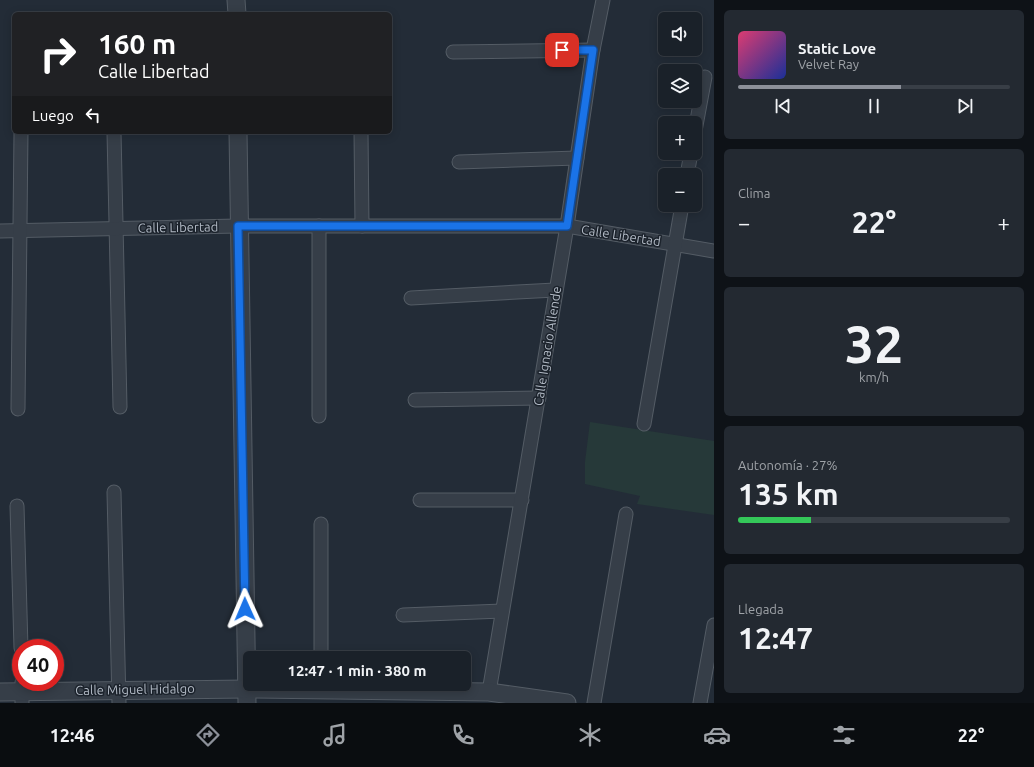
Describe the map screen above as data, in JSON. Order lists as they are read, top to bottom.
{
  "streets": {
    "street": ["Calle Libertad", "Calle Ignacio Allende", "Calle Miguel Hidalgo"]
  },
  "crossings": [
    ["Calle Libertad", "Calle Ignacio Allende"],
    ["Calle Ignacio Allende", "Calle Miguel Hidalgo"]
  ],
  "page": {
    "map_buttons": ["+", "−"],
    "turn": ["160 m", "Calle Libertad"],
    "song": ["Static Love", "Velvet Ray"],
    "then": "Luego",
    "tile": [
      "Clima",
      ["32", "km/h"],
      ["Autonomía · 27%", "135 km"],
      ["Llegada", "12:47"]
    ],
    "heat": ["−", "22°", "+"],
    "limit": "40",
    "trip": "12:47 · 1 min · 380 m",
    "tabs": ["12:46", "22°"]
  }
}
